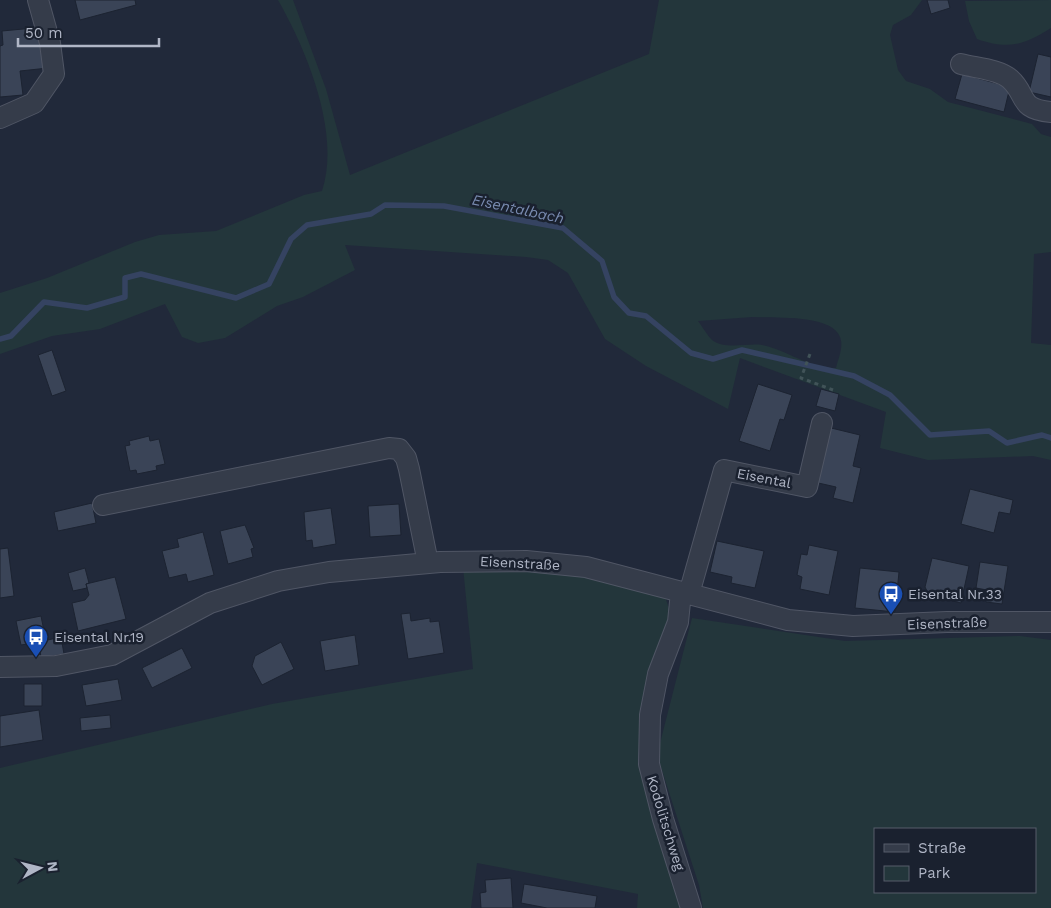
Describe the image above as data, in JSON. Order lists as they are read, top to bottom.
{
  "streets": {
    "street": ["Eisental", "Eisenstraße", "Kodolitschweg"]
  },
  "crossings": [
    ["Eisental", "Eisenstraße"],
    ["Eisental", "Kodolitschweg"],
    ["Eisenstraße", "Kodolitschweg"]
  ],
  "water": ["Eisentalbach"],
  "places": {
    "bus stop": ["Eisental Nr.33", "Eisental Nr.19"]
  },
  "legend": ["Straße", "Park"],
  "scale_bar": "50 m",
  "north": "right"
}
